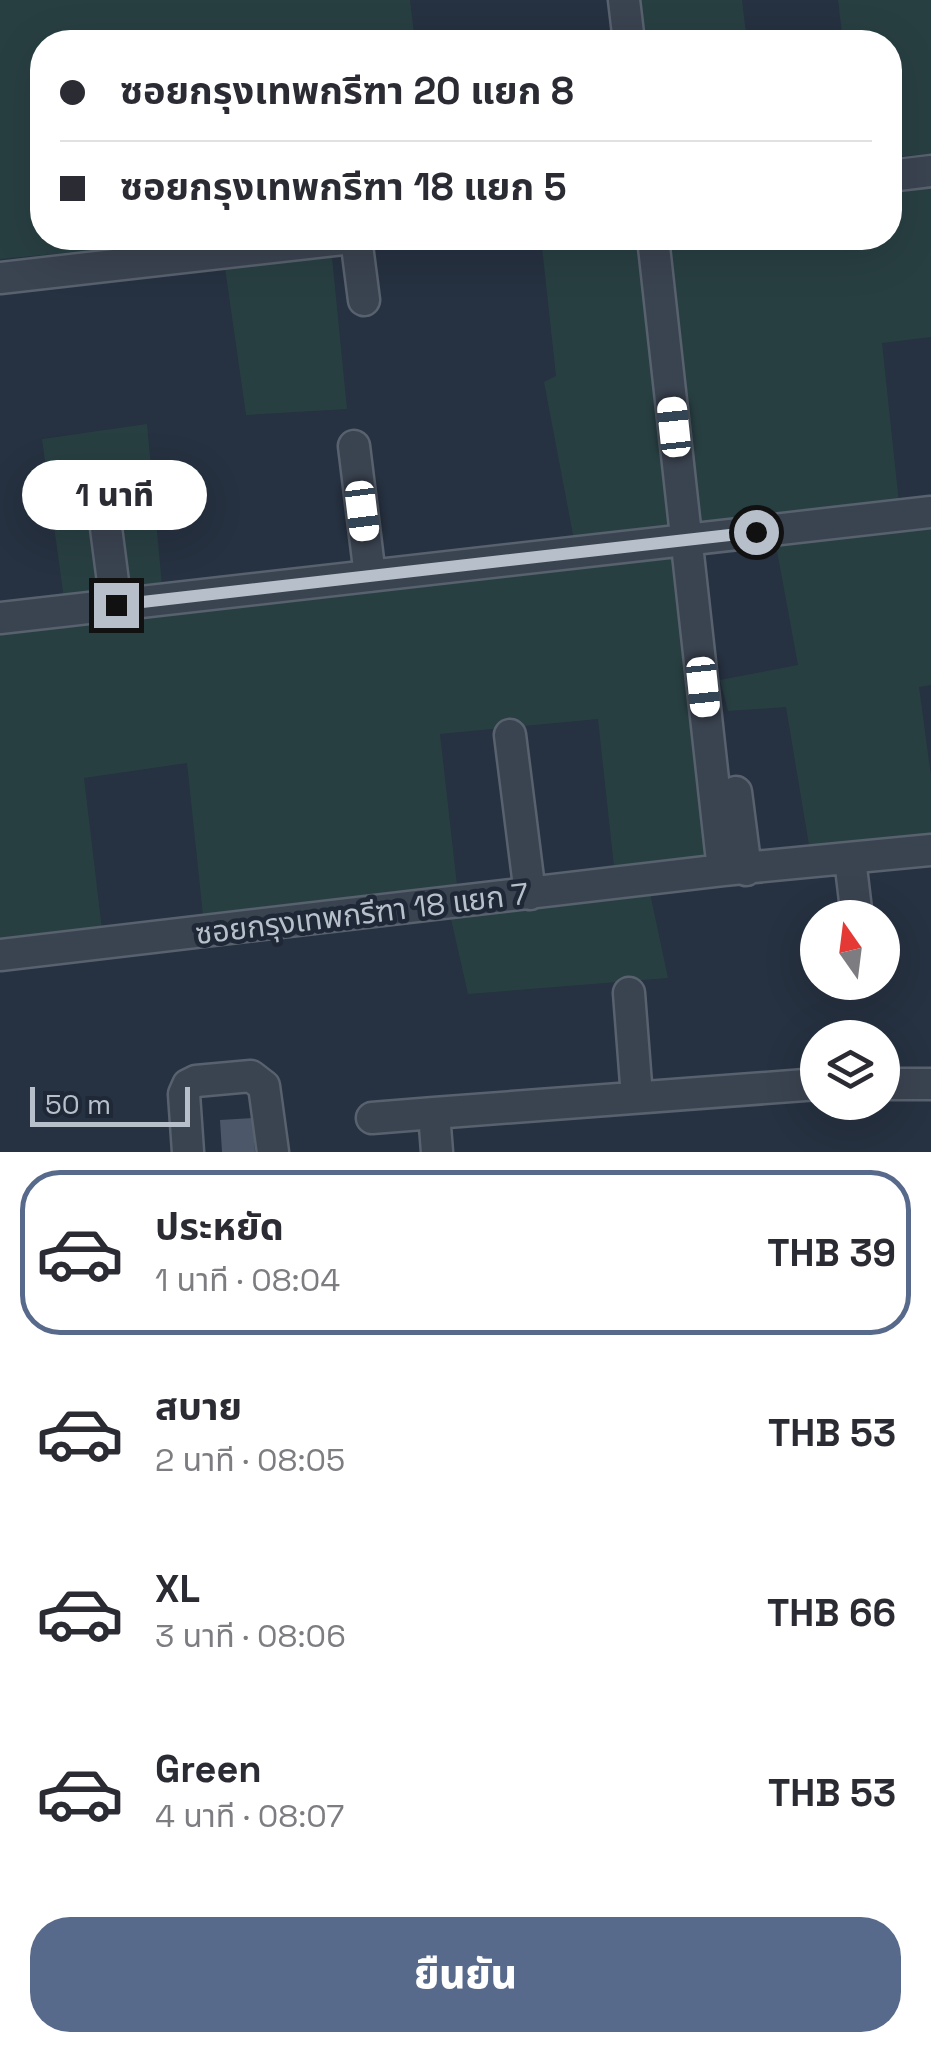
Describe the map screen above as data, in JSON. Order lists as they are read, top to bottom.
{
  "streets": {
    "street": ["ซอยกรุงเทพกรีฑา 18 แยก 7"]
  },
  "scale_bar": "50 m",
  "north": "top",
  "page": {
    "banner": ["ซอยกรุงเทพกรีฑา 20 แยก 8", "ซอยกรุงเทพกรีฑา 18 แยก 5"],
    "bubble": "1 นาที",
    "scale": "50 m",
    "list": [
      {
        "name": "ประหยัด",
        "note": "1 นาที · 08:04",
        "value": "THB 39"
      },
      {
        "name": "สบาย",
        "note": "2 นาที · 08:05",
        "value": "THB 53"
      },
      {
        "name": "XL",
        "note": "3 นาที · 08:06",
        "value": "THB 66"
      },
      {
        "name": "Green",
        "note": "4 นาที · 08:07",
        "value": "THB 53"
      }
    ],
    "buttons": "ยืนยัน"
  }
}
